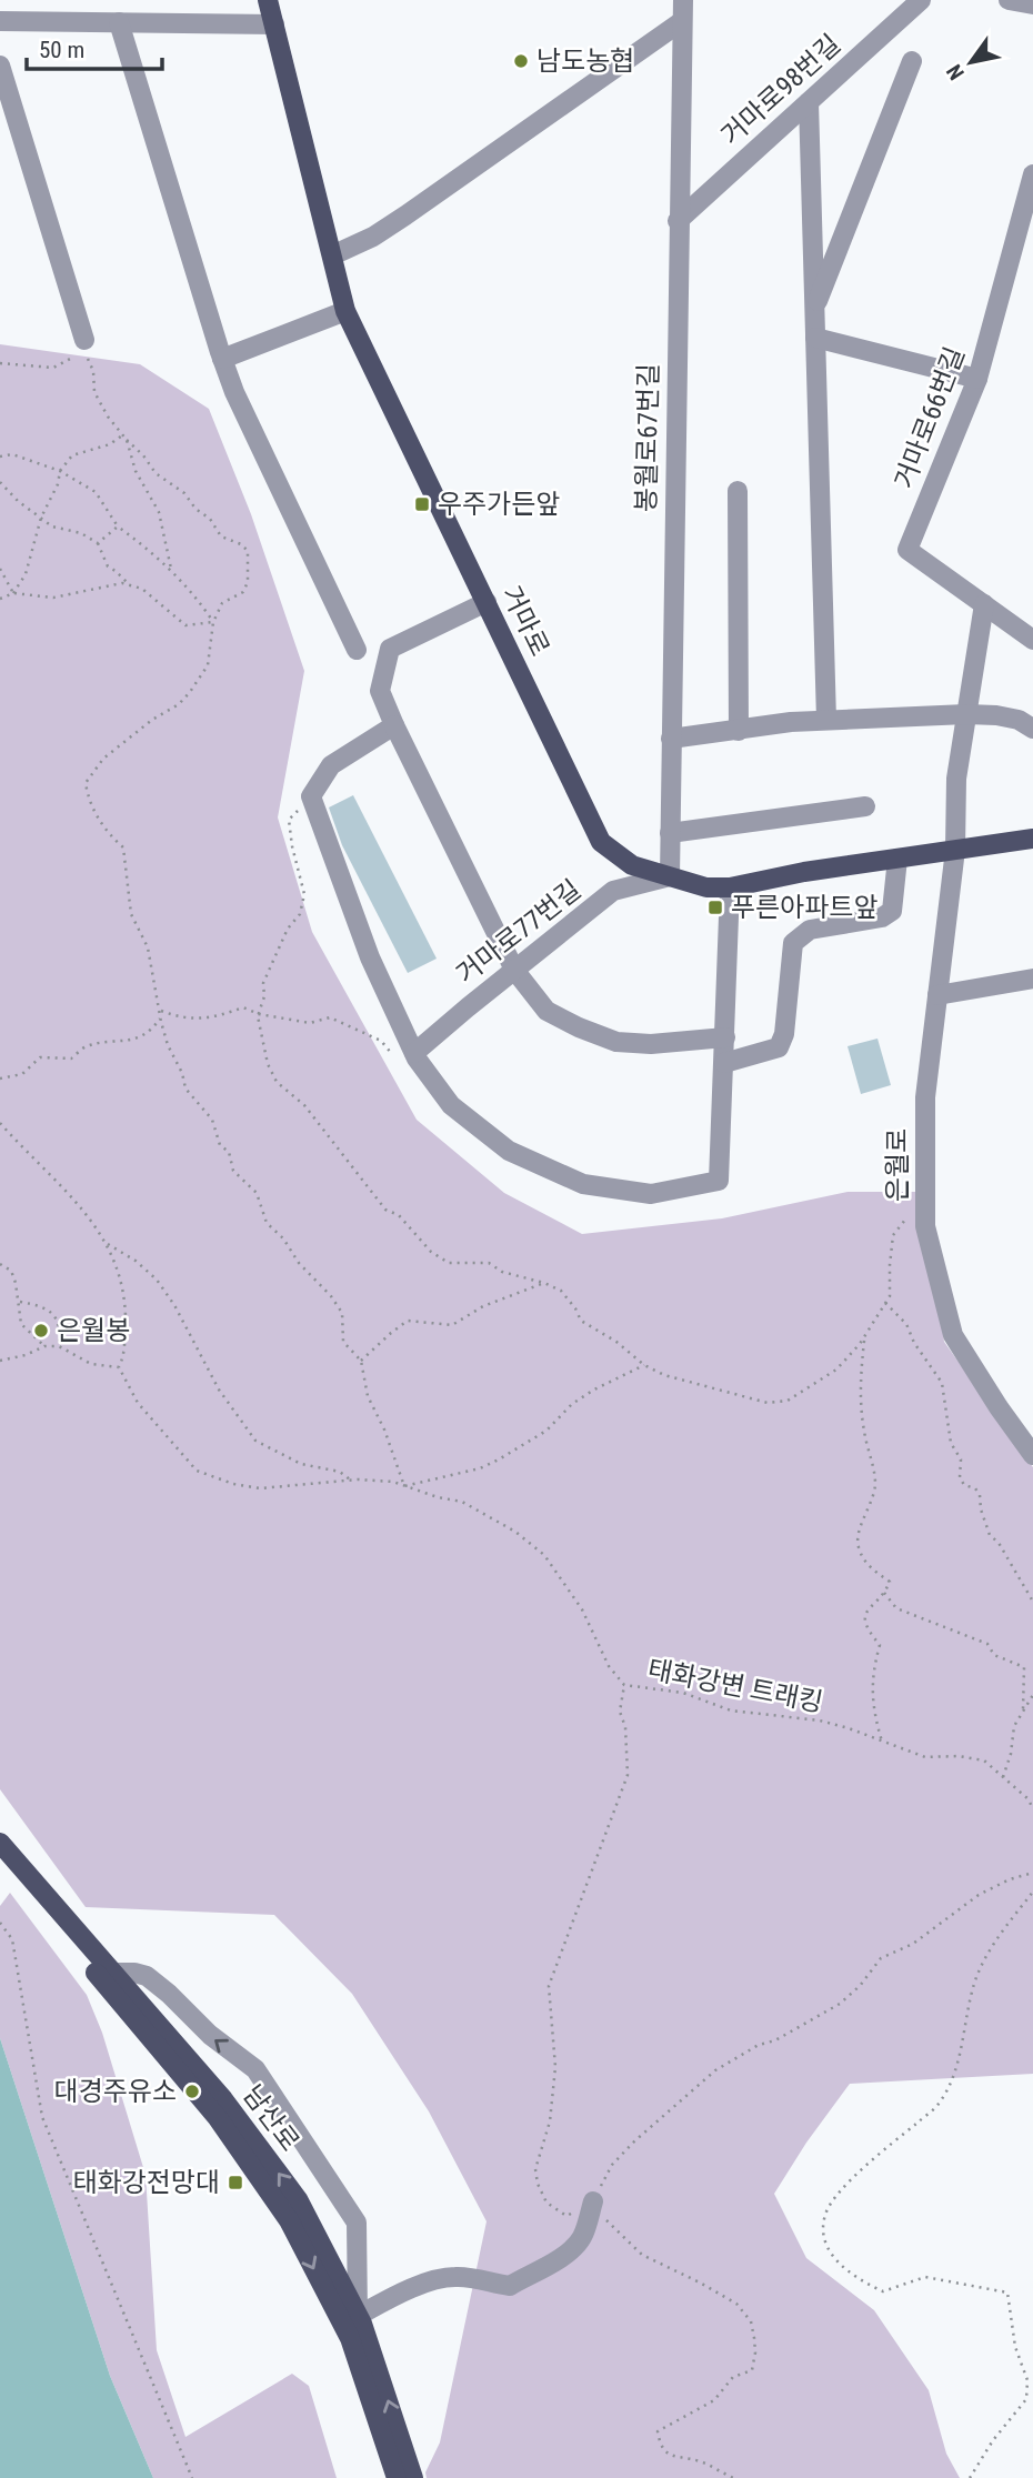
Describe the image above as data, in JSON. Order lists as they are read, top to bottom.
{
  "streets": {
    "main road": ["거마로", "남산로"],
    "street": [
      "거마로98번길",
      "거마로66번길",
      "봉월로67번길",
      "거마로77번길",
      "은월로"
    ],
    "path": ["태화강변 트래킹"]
  },
  "crossings": [
    ["거마로98번길", "봉월로67번길"],
    ["거마로66번길", "은월로"],
    ["봉월로67번길", "거마로"],
    ["봉월로67번길", "거마로77번길"],
    ["거마로", "거마로77번길"],
    ["거마로", "은월로"]
  ],
  "places": {
    "other": ["남도농협", "은월봉", "대경주유소"],
    "transit": ["우주가든앞", "푸른아파트앞", "태화강전망대"]
  },
  "scale_bar": "50 m",
  "north": "bottom left"
}
